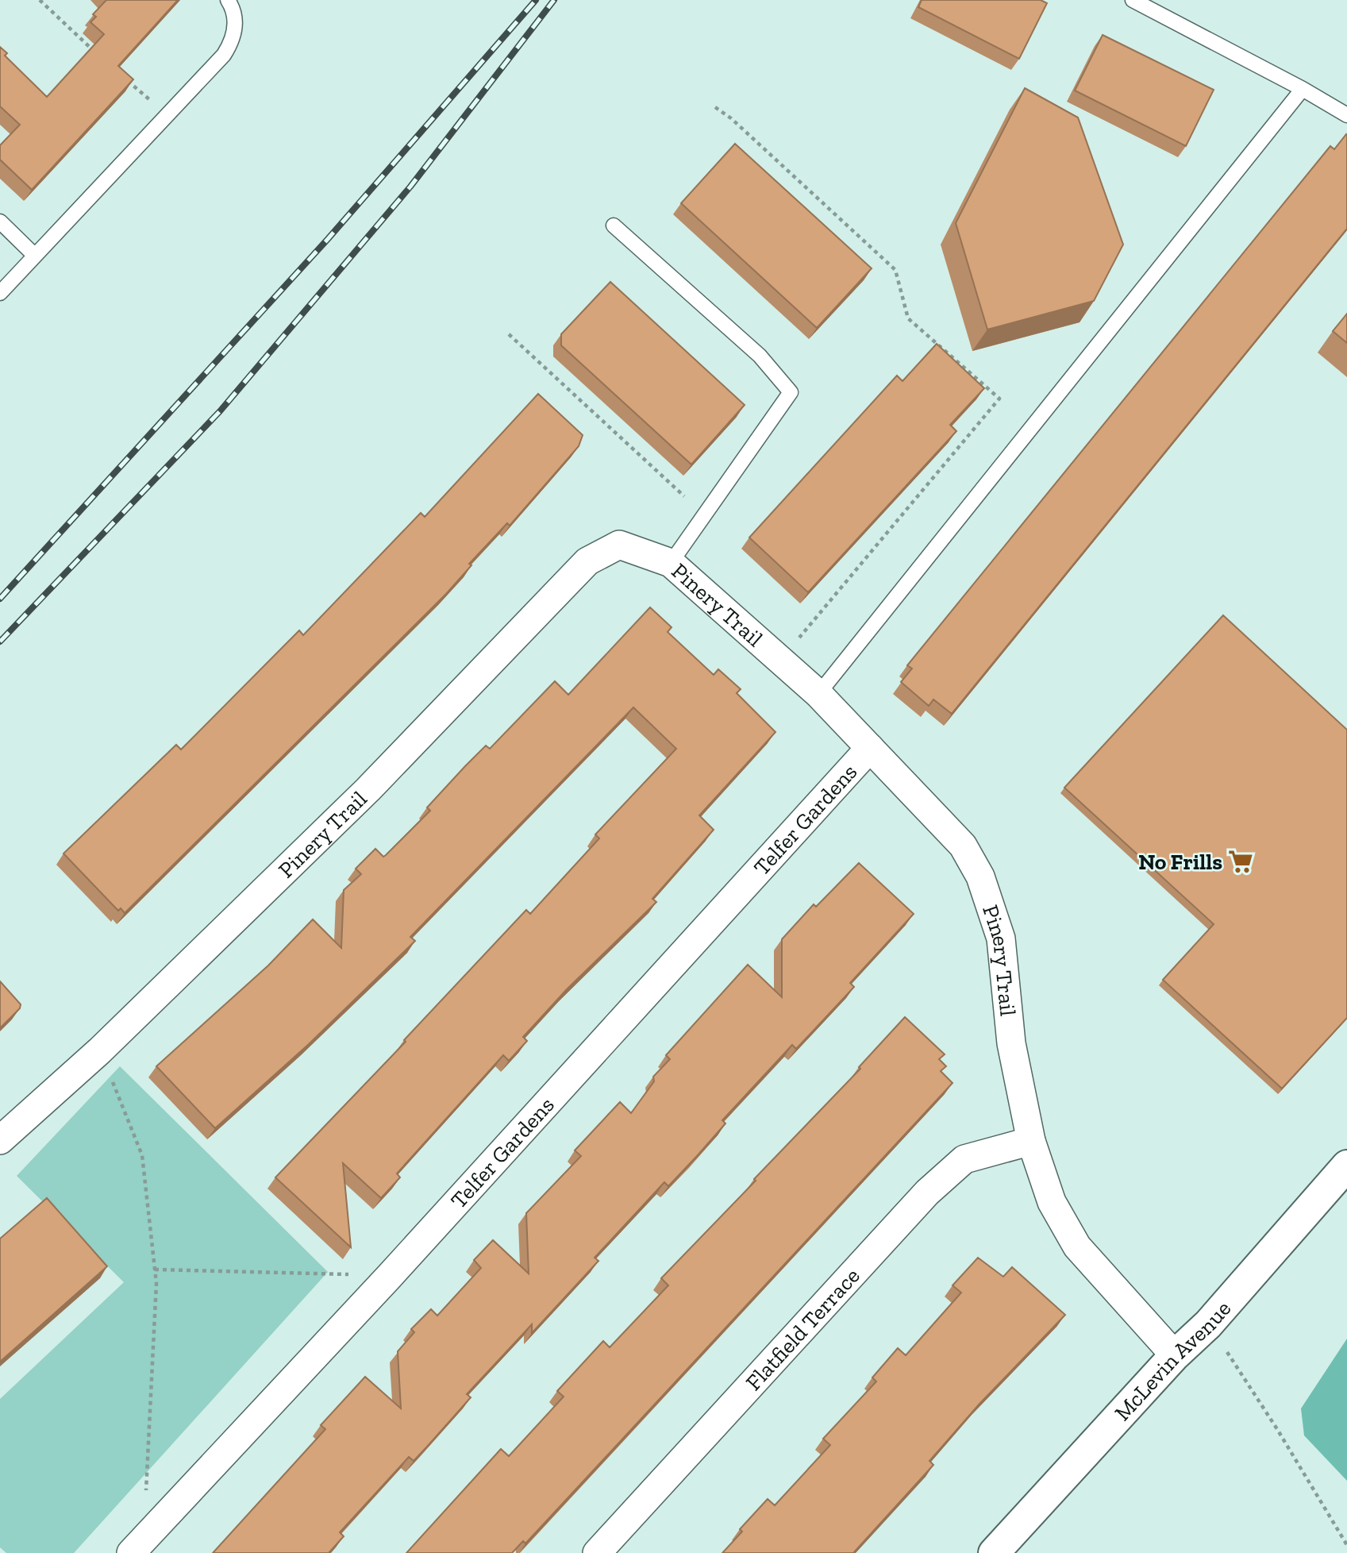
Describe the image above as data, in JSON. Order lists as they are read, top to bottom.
{
  "streets": {
    "street": [
      "Pinery Trail",
      "Telfer Gardens",
      "Flatfield Terrace",
      "McLevin Avenue"
    ]
  },
  "crossings": [
    ["Pinery Trail", "Telfer Gardens"],
    ["Pinery Trail", "Flatfield Terrace"],
    ["Pinery Trail", "McLevin Avenue"]
  ],
  "places": {
    "supermarket": ["No Frills"]
  }
}
